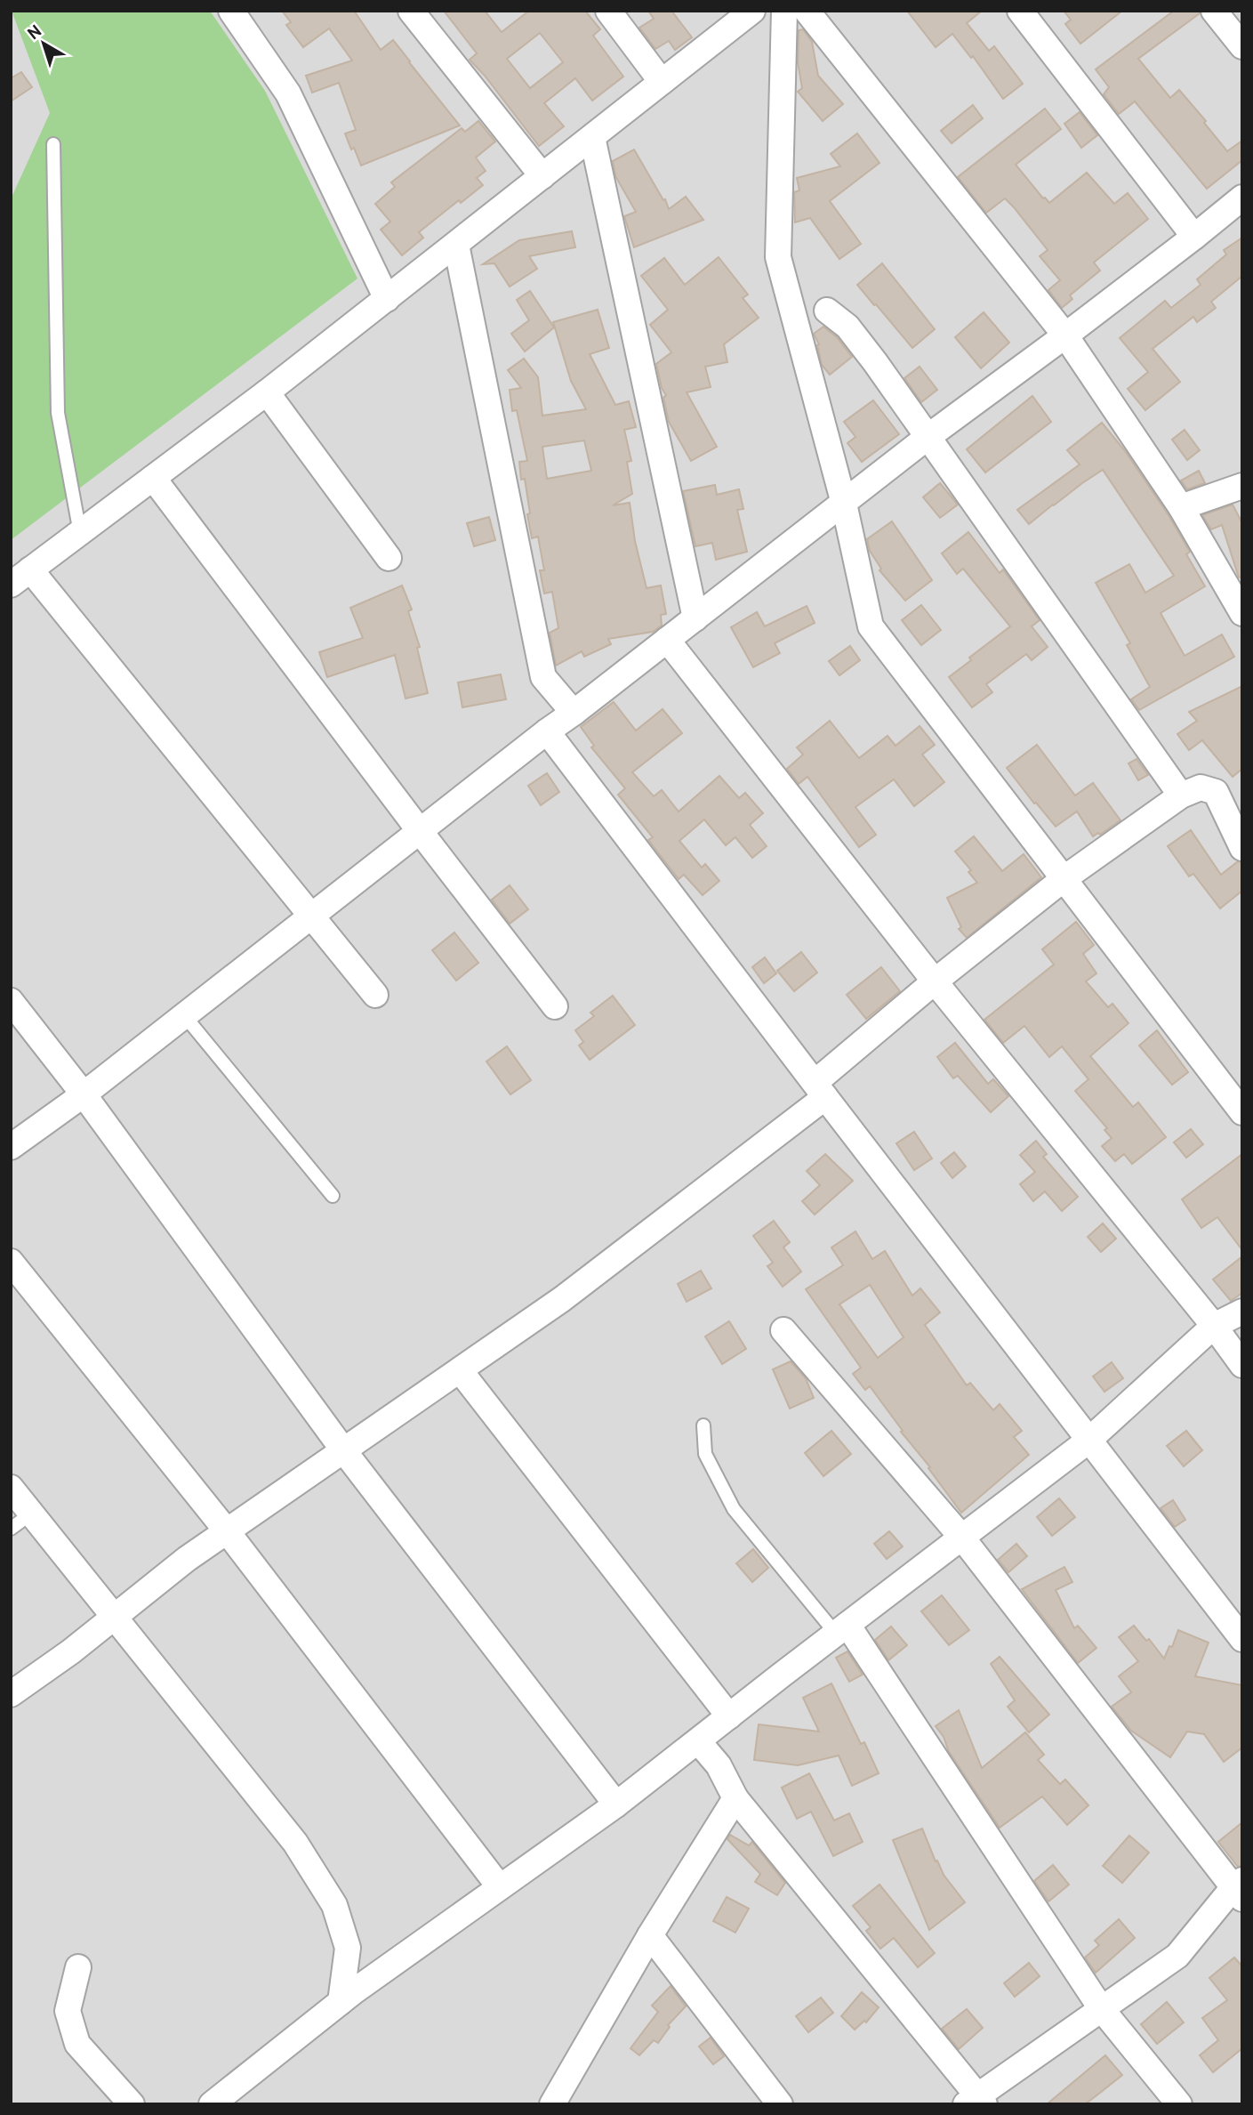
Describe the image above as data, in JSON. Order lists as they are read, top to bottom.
{
  "north": "top left"
}
